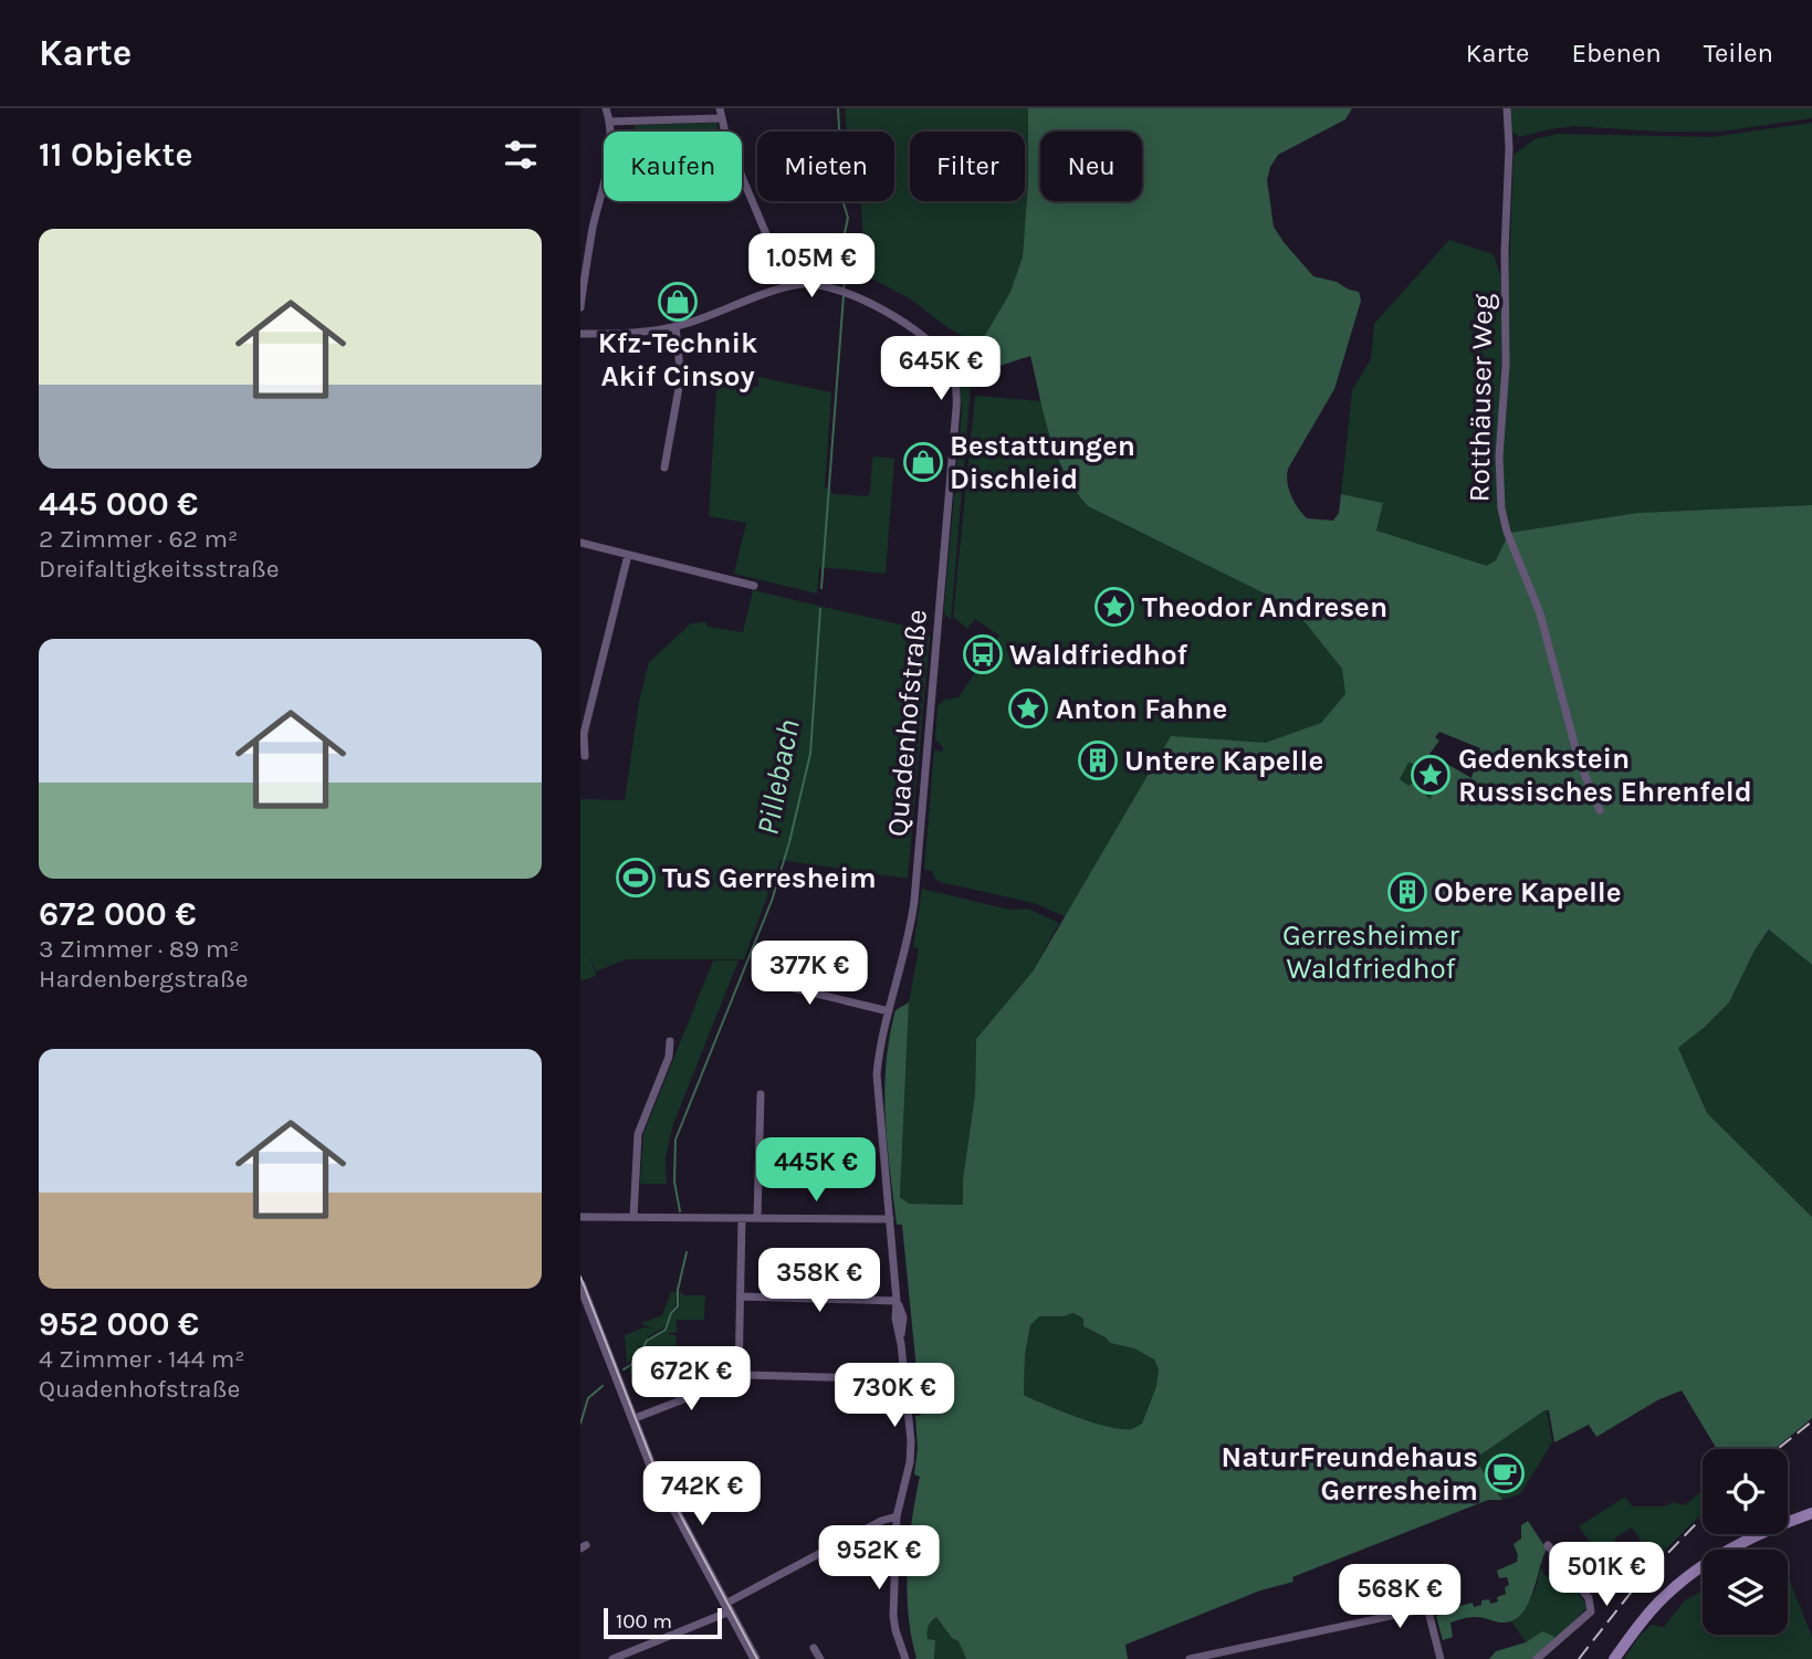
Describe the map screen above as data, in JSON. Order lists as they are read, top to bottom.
{
  "streets": {
    "street": ["Rotthäuser Weg", "Quadenhofstraße"]
  },
  "water": ["Pillebach"],
  "parks": ["Gerresheimer Waldfriedhof"],
  "places": {
    "shop": ["Kfz-Technik Akif Cinsoy", "Bestattungen Dischleid"],
    "place": ["Theodor Andresen", "Anton Fahne", "Gedenkstein Russisches Ehrenfeld"],
    "bus stop": ["Waldfriedhof"],
    "building": ["Untere Kapelle", "Obere Kapelle"],
    "sports": ["TuS Gerresheim"],
    "cafe": ["NaturFreundehaus Gerresheim"]
  },
  "scale_bar": "100 m",
  "page": {
    "header": "Karte",
    "nav": ["Karte", "Ebenen", "Teilen"],
    "heading": "11 Objekte",
    "chip": [
      "Kaufen",
      "Mieten",
      "Filter",
      "Neu"
    ],
    "list": [
      {
        "name": "445 000 €",
        "note": "2 Zimmer · 62 m² · Dreifaltigkeitsstraße"
      },
      {
        "name": "672 000 €",
        "note": "3 Zimmer · 89 m² · Hardenbergstraße"
      },
      {
        "name": "952 000 €",
        "note": "4 Zimmer · 144 m² · Quadenhofstraße"
      }
    ],
    "price": [
      "1.05M €",
      "645K €",
      "377K €",
      "445K €",
      "358K €",
      "672K €",
      "730K €",
      "742K €",
      "952K €",
      "501K €",
      "568K €"
    ],
    "scale": "100 m"
  }
}
